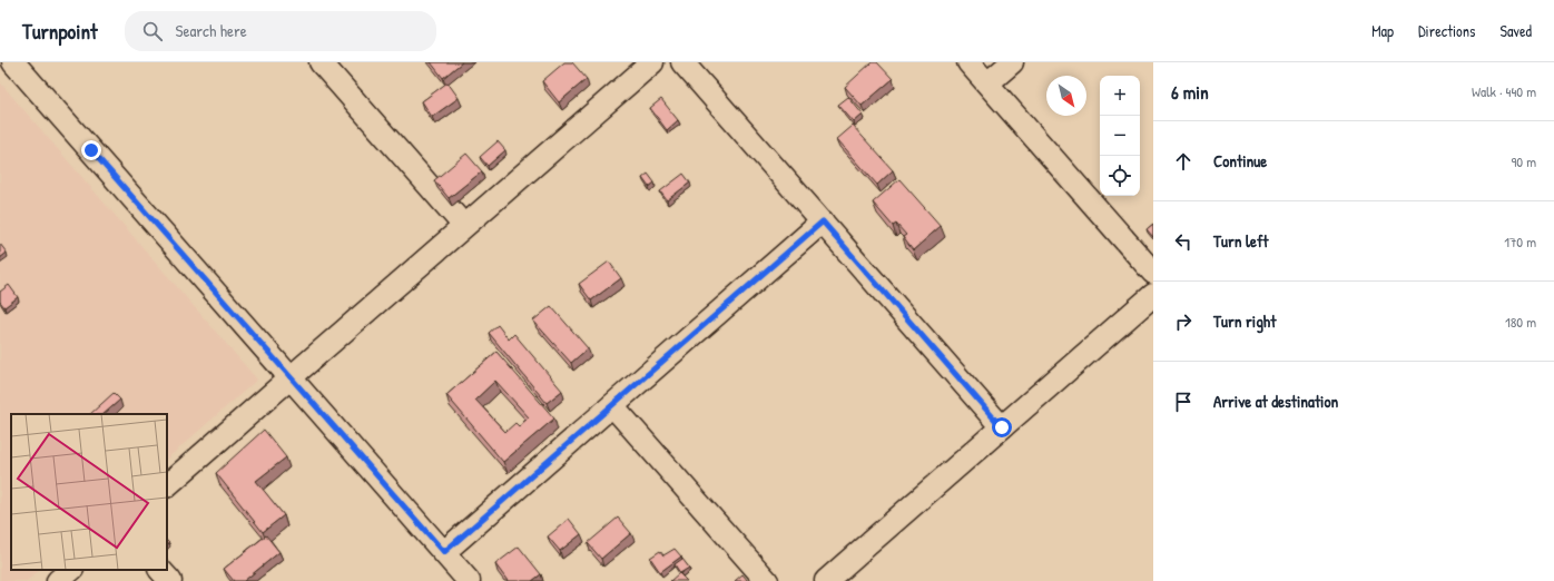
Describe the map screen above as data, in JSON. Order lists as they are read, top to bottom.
{
  "north": "bottom right",
  "page": {
    "header": "Turnpoint",
    "search": "Search here",
    "nav": ["Map", "Directions", "Saved"],
    "heading": ["6 min", "Walk · 440 m"],
    "map_buttons": ["+", "−"],
    "list": [
      ["Continue", "90 m"],
      ["Turn left", "170 m"],
      ["Turn right", "180 m"],
      "Arrive at destination"
    ]
  }
}
